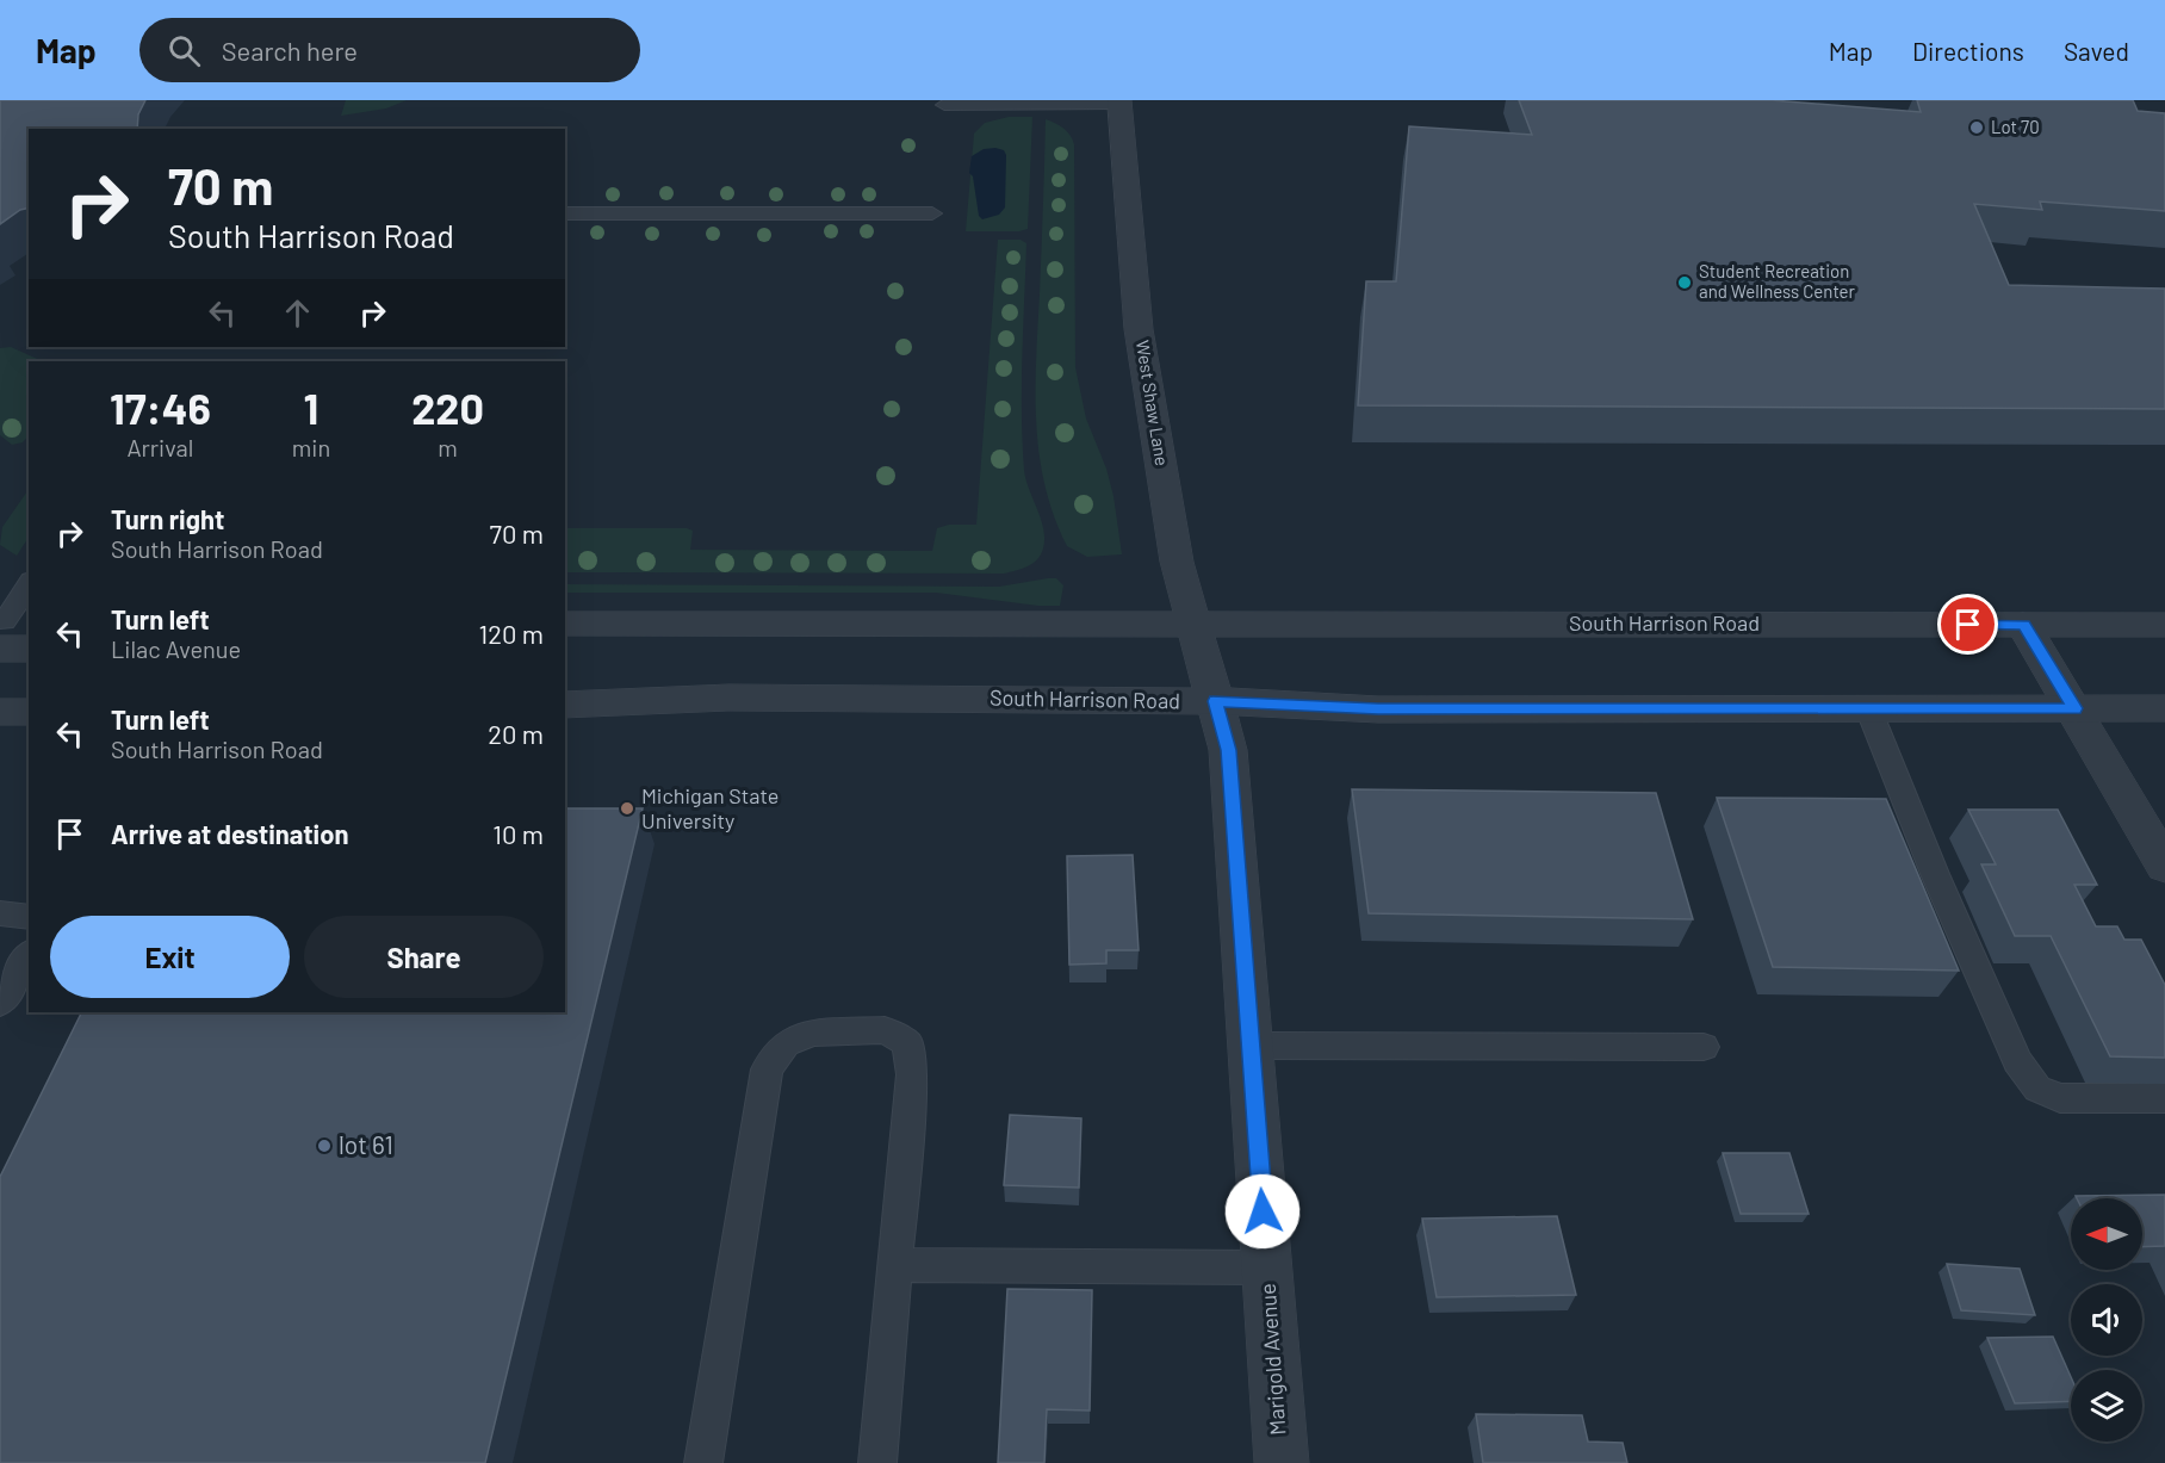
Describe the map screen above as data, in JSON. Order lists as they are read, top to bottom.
{
  "streets": {
    "street": ["West Shaw Lane", "South Harrison Road", "Marigold Avenue"]
  },
  "crossings": [
    ["West Shaw Lane", "South Harrison Road"],
    ["West Shaw Lane", "Marigold Avenue"],
    ["South Harrison Road", "Marigold Avenue"]
  ],
  "places": [
    "Lot 70",
    "Student Recreation and Wellness Center",
    "Michigan State University",
    "lot 61"
  ],
  "north": "left",
  "page": {
    "header": "Map",
    "search": "Search here",
    "nav": ["Map", "Directions", "Saved"],
    "turn": ["70 m", "South Harrison Road"],
    "eta": [
      "17:46",
      "Arrival",
      "1",
      "min",
      "220",
      "m"
    ],
    "list": [
      {
        "name": "Turn right",
        "note": "South Harrison Road",
        "value": "70 m"
      },
      {
        "name": "Turn left",
        "note": "Lilac Avenue",
        "value": "120 m"
      },
      {
        "name": "Turn left",
        "note": "South Harrison Road",
        "value": "20 m"
      },
      {
        "name": "Arrive at destination",
        "value": "10 m"
      }
    ],
    "buttons": ["Exit", "Share"]
  }
}
